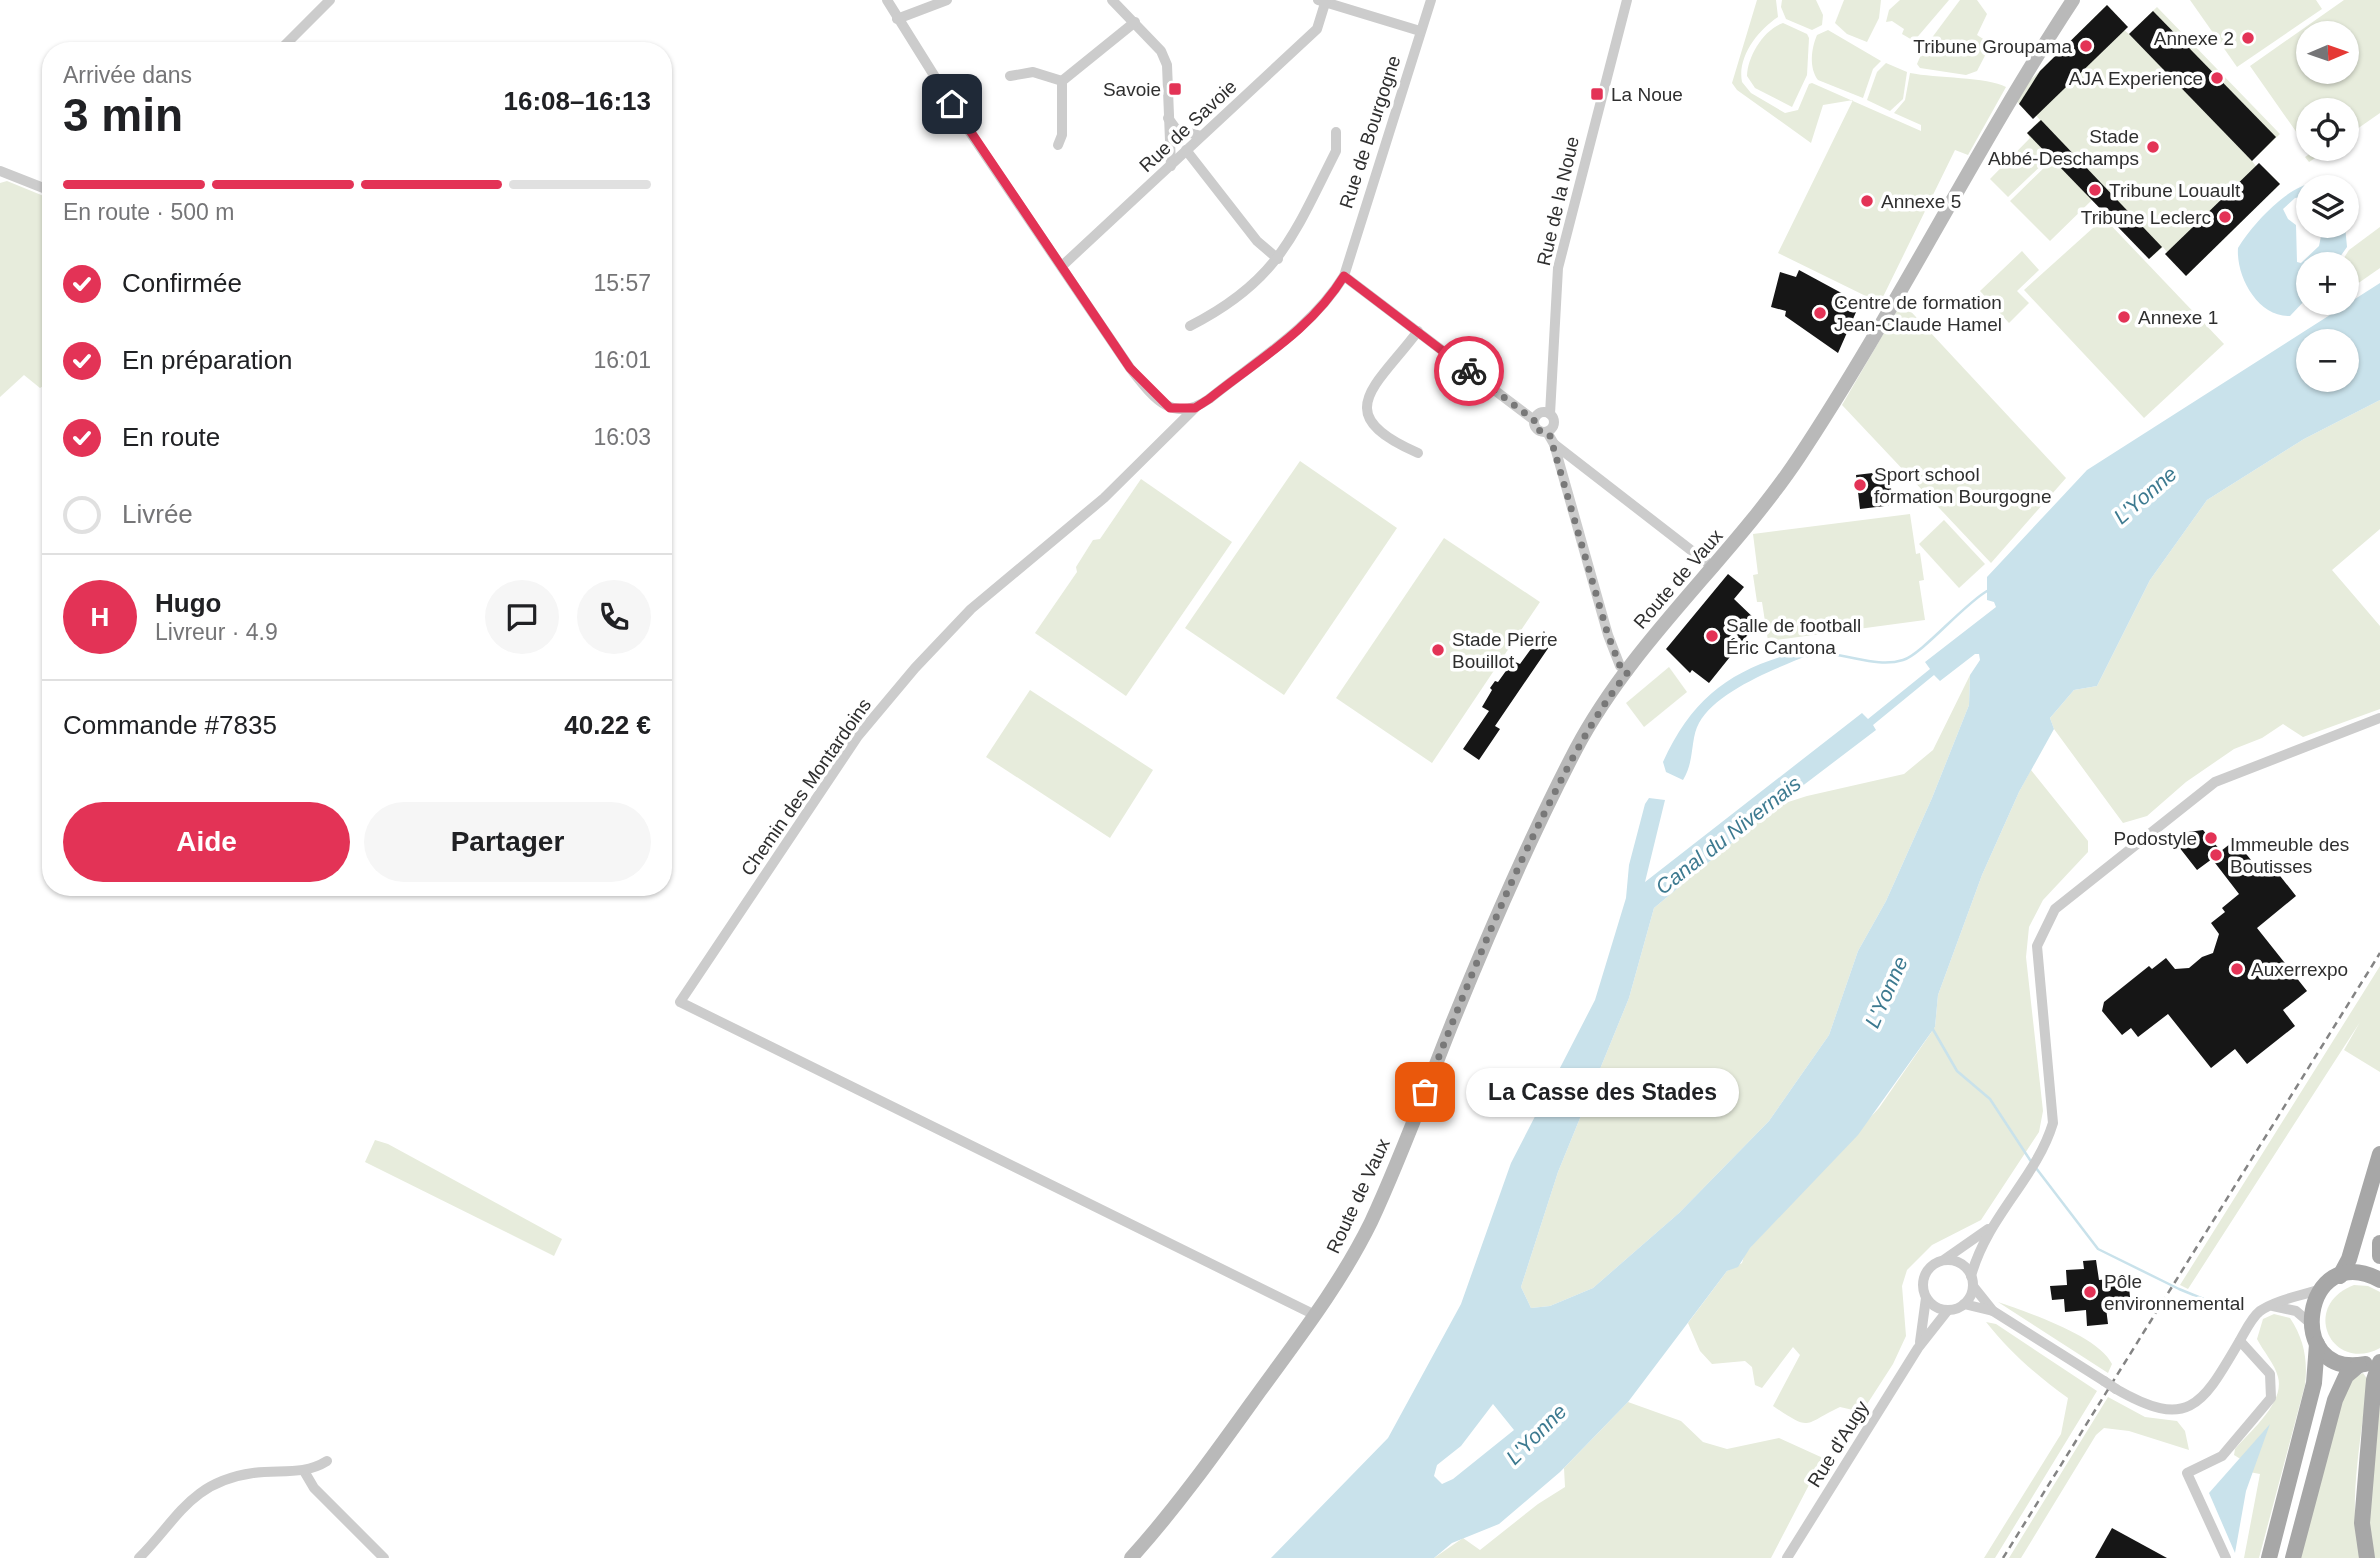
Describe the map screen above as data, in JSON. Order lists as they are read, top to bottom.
{
  "streets": {
    "street": [
      "Rue de Savoie",
      "Rue de Bourgogne",
      "Rue de la Noue",
      "Route de Vaux",
      "Chemin des Montardoins",
      "Rue d'Augy"
    ]
  },
  "crossings": [
    ["Rue de Bourgogne", "Chemin des Montardoins"],
    ["Route de Vaux", "Chemin des Montardoins"]
  ],
  "water": ["L'Yonne", "Canal du Nivernais"],
  "places": {
    "other": [
      "Annexe 2",
      "Tribune Groupama",
      "AJA Experience",
      "Stade Abbé-Deschamps",
      "Tribune Louault",
      "Annexe 5",
      "Tribune Leclerc",
      "Centre de formation Jean-Claude Hamel",
      "Annexe 1",
      "Sport school formation Bourgogne",
      "Salle de football Éric Cantona",
      "Stade Pierre Bouillot",
      "Podostyle",
      "Immeuble des Boutisses",
      "Auxerrexpo",
      "La Casse des Stades",
      "Pôle environnemental"
    ],
    "transit": ["Savoie", "La Noue"]
  },
  "north": "right",
  "page": {
    "map_buttons": ["+", "−"],
    "heading": ["3 min", "Arrivée dans", "16:08–16:13"],
    "panel": [
      "Hugo",
      "Livreur · 4.9",
      "Commande #7835",
      "40.22 €"
    ],
    "bar": "En route · 500 m",
    "list": [
      ["Confirmée", "15:57"],
      ["En préparation", "16:01"],
      ["En route", "16:03"],
      "Livrée"
    ],
    "round": "H",
    "buttons": ["Aide", "Partager"],
    "bubble": "La Casse des Stades"
  }
}
